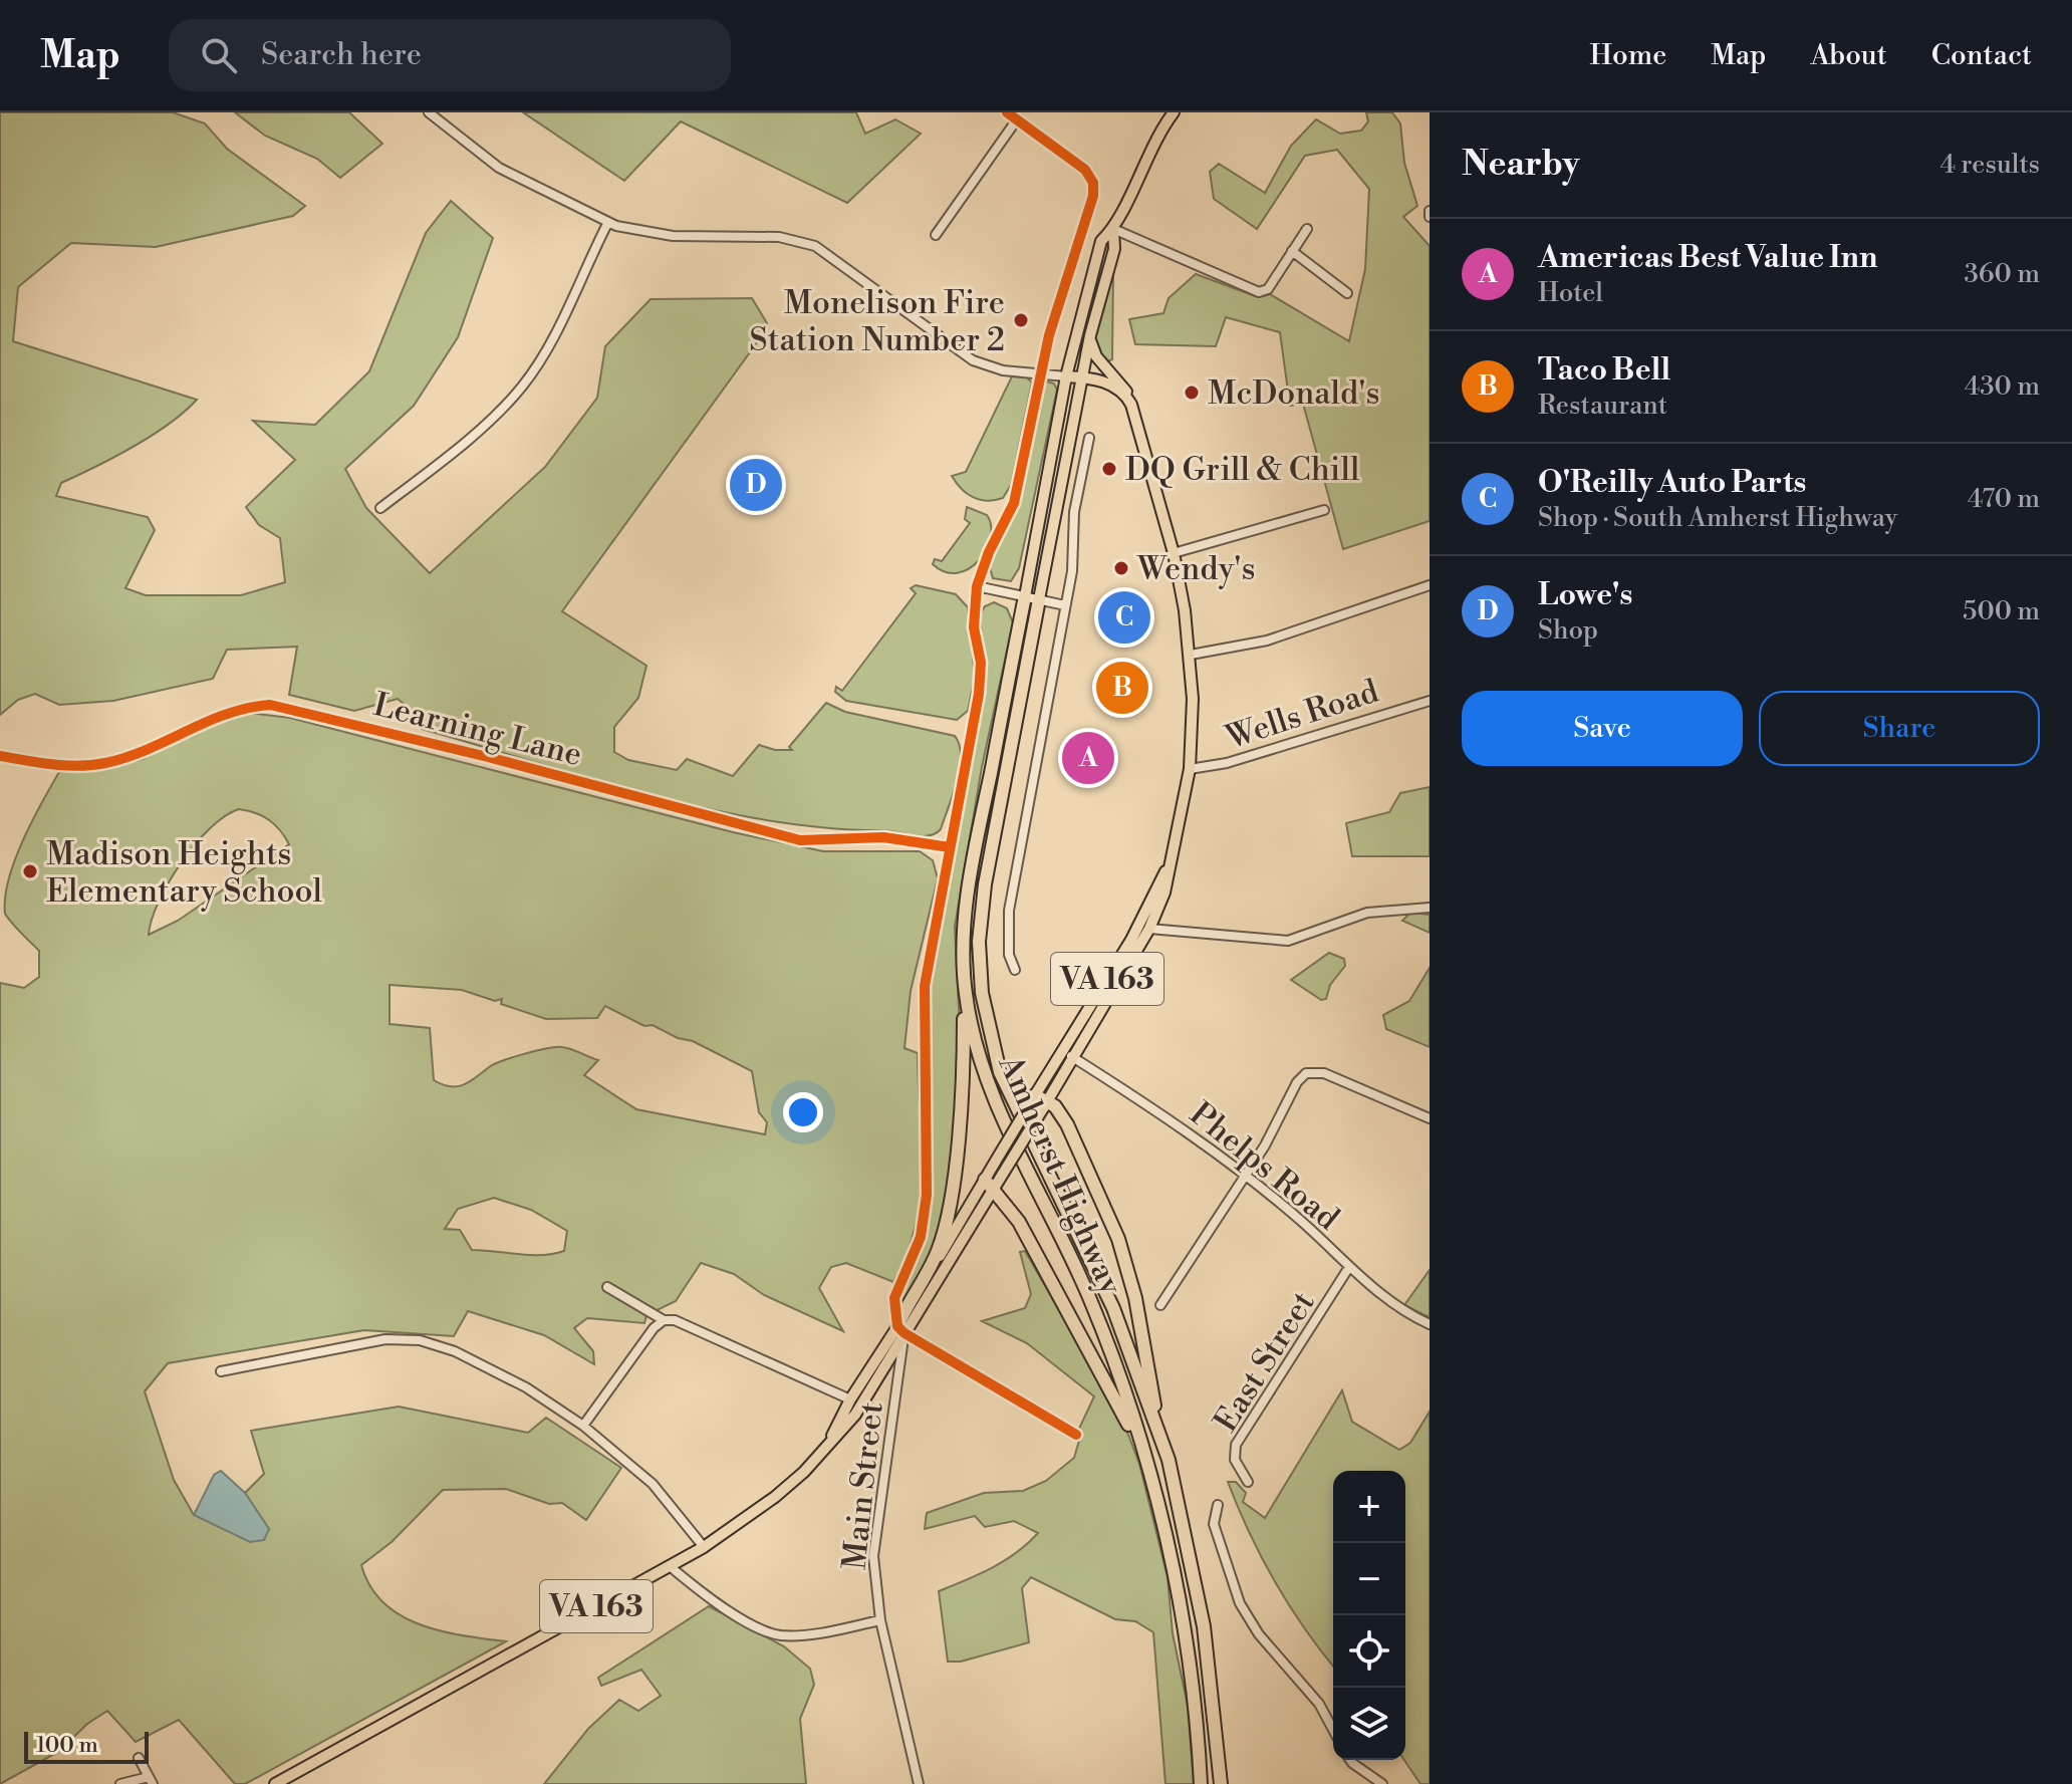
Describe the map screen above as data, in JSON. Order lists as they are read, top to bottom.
{
  "streets": {
    "highway": ["Amherst Highway"],
    "main road": ["VA 163"],
    "street": [
      "Wells Road",
      "Learning Lane",
      "Phelps Road",
      "East Street",
      "Main Street"
    ]
  },
  "crossings": [
    ["Wells Road", "VA 163"],
    ["Learning Lane", "Main Street"],
    ["VA 163", "Phelps Road"],
    ["VA 163", "Main Street"],
    ["Phelps Road", "East Street"]
  ],
  "places": [
    "Monelison Fire Station Number 2",
    "McDonald's",
    "DQ Grill & Chill",
    "Wendy's",
    "Madison Heights Elementary School"
  ],
  "scale_bar": "100 m",
  "page": {
    "header": "Map",
    "search": "Search here",
    "nav": [
      "Home",
      "Map",
      "About",
      "Contact"
    ],
    "heading": ["Nearby", "4 results"],
    "list": [
      {
        "mark": "A",
        "name": "Americas Best Value Inn",
        "note": "Hotel",
        "value": "360 m"
      },
      {
        "mark": "B",
        "name": "Taco Bell",
        "note": "Restaurant",
        "value": "430 m"
      },
      {
        "mark": "C",
        "name": "O'Reilly Auto Parts",
        "note": "Shop · South Amherst Highway",
        "value": "470 m"
      },
      {
        "mark": "D",
        "name": "Lowe's",
        "note": "Shop",
        "value": "500 m"
      }
    ],
    "pins": [
      "D",
      "C",
      "B",
      "A"
    ],
    "buttons": ["Save", "Share"],
    "map_buttons": ["+", "−"],
    "scale": "100 m"
  }
}
